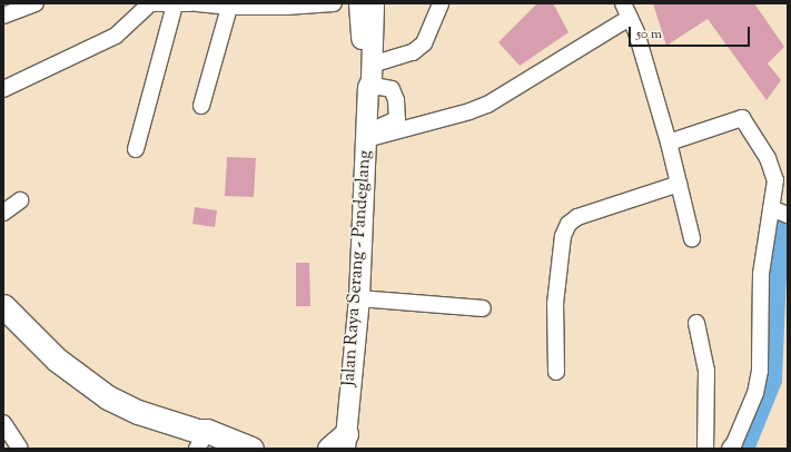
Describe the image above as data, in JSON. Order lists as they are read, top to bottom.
{
  "streets": {
    "main road": ["Jalan Raya Serang - Pandeglang"]
  },
  "scale_bar": "50 m"
}
